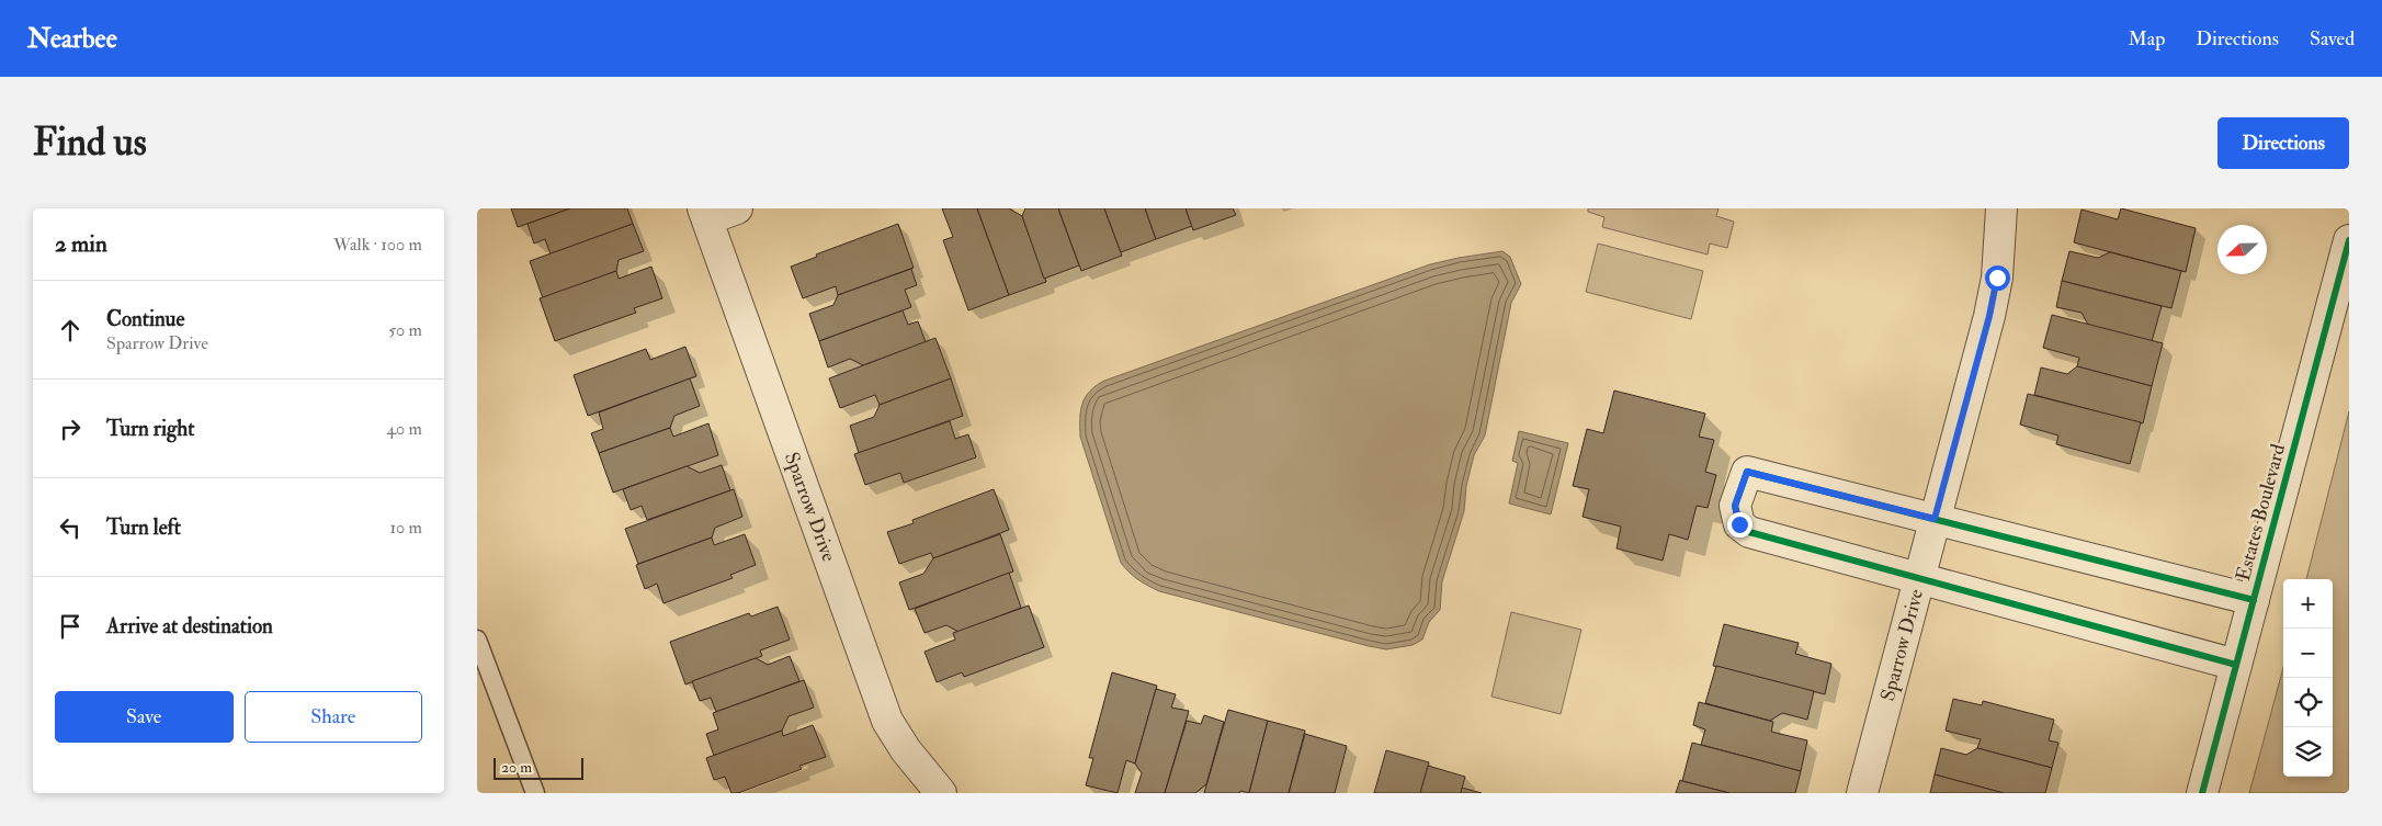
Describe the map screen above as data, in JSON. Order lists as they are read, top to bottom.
{
  "streets": {
    "street": ["Sparrow Drive", "Estates Boulevard"]
  },
  "scale_bar": "20 m",
  "north": "left",
  "page": {
    "header": "Nearbee",
    "nav": ["Map", "Directions", "Saved"],
    "buttons": [
      "Directions",
      ["Save", "Share"]
    ],
    "title": "Find us",
    "heading": ["2 min", "Walk · 100 m"],
    "list": [
      ["Continue", "Sparrow Drive", "50 m"],
      ["Turn right", "40 m"],
      ["Turn left", "10 m"],
      "Arrive at destination"
    ],
    "map_buttons": ["+", "−"],
    "scale": "20 m"
  }
}
